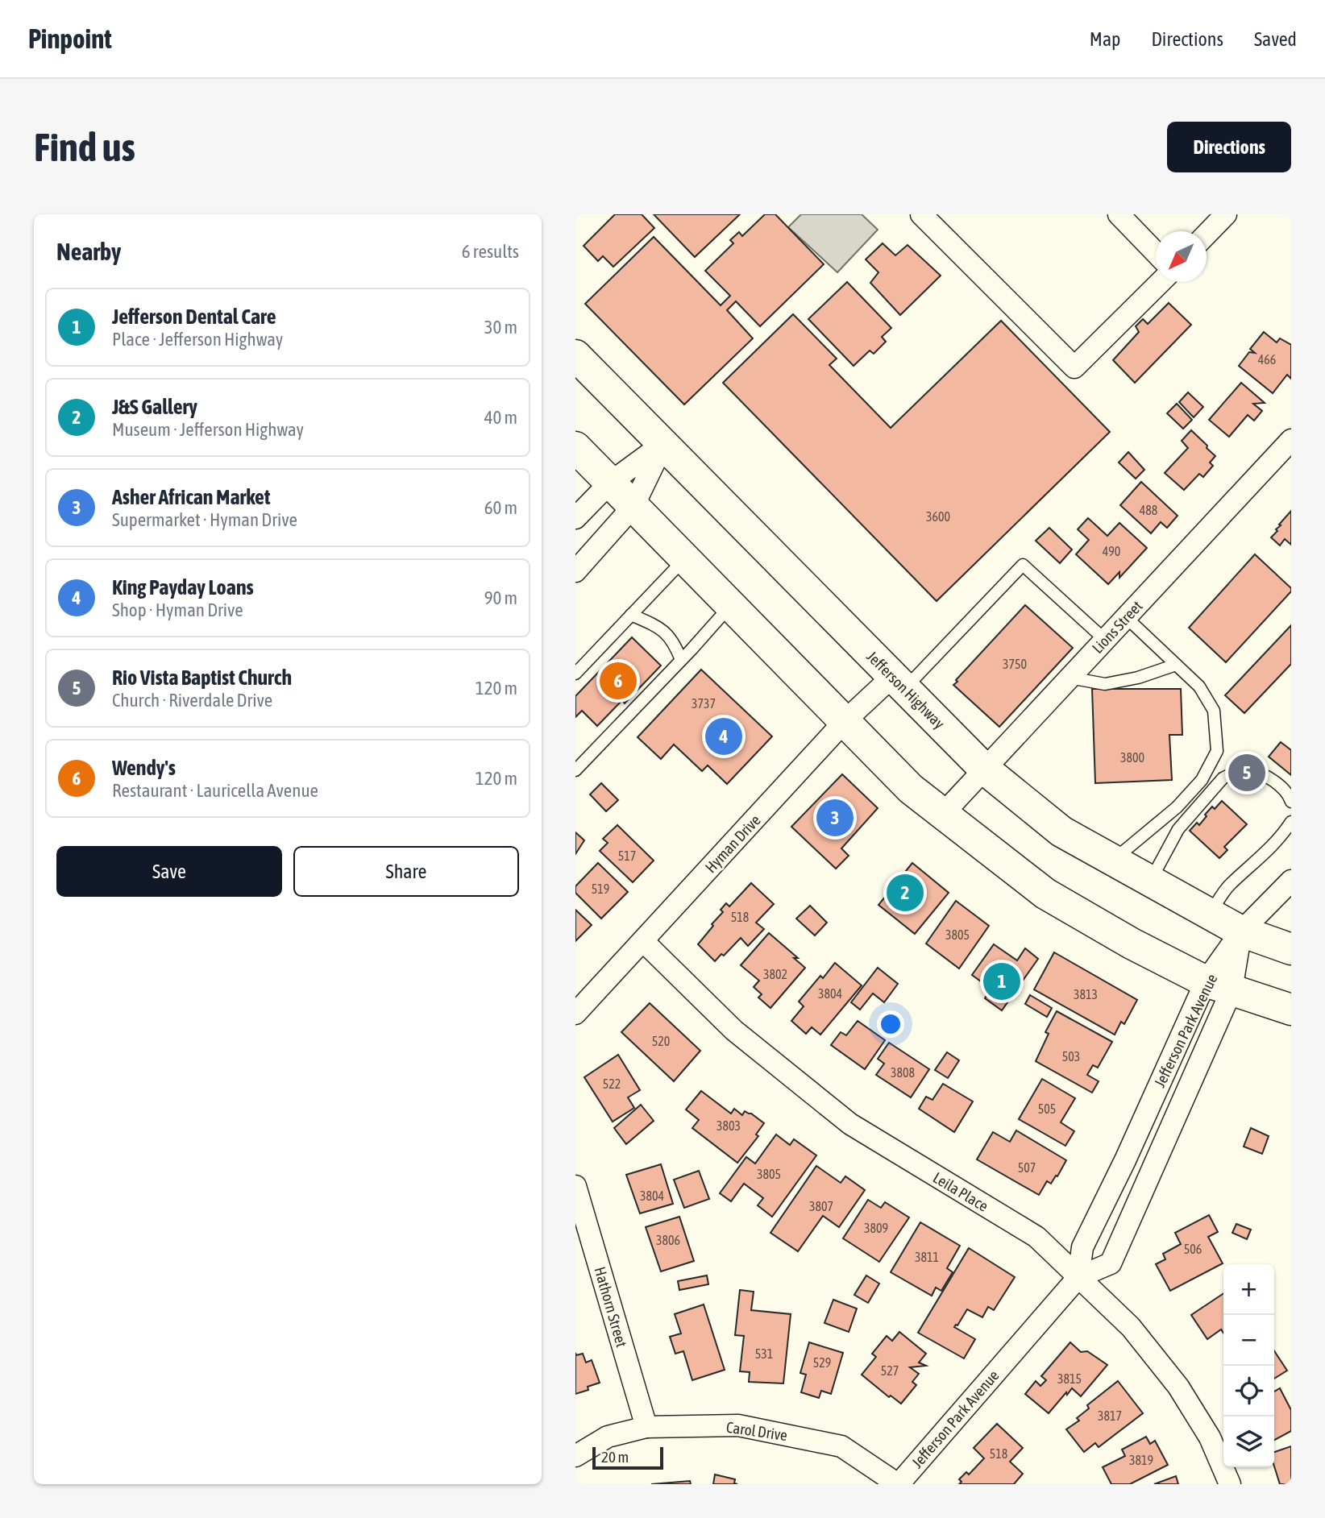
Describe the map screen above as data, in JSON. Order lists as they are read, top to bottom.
{
  "streets": {
    "main road": ["Jefferson Highway"],
    "street": [
      "Lions Street",
      "Hyman Drive",
      "Jefferson Park Avenue",
      "Leila Place",
      "Hathorn Street",
      "Carol Drive"
    ]
  },
  "crossings": [
    ["Lions Street", "Jefferson Highway"],
    ["Jefferson Highway", "Hyman Drive"],
    ["Jefferson Highway", "Jefferson Park Avenue"],
    ["Hyman Drive", "Leila Place"],
    ["Jefferson Park Avenue", "Leila Place"],
    ["Jefferson Park Avenue", "Carol Drive"],
    ["Hathorn Street", "Carol Drive"]
  ],
  "house_numbers": [
    "466",
    "488",
    "3600",
    "490",
    "3750",
    "3737",
    "3800",
    "517",
    "519",
    "518",
    "3805",
    "3802",
    "3804",
    "3813",
    "520",
    "503",
    "3808",
    "522",
    "505",
    "3803",
    "507",
    "3805",
    "3804",
    "3807",
    "3809",
    "3806",
    "506",
    "3811",
    "531",
    "529",
    "527",
    "3815",
    "3817",
    "518",
    "3819"
  ],
  "scale_bar": "20 m",
  "north": "bottom left",
  "page": {
    "header": "Pinpoint",
    "nav": ["Map", "Directions", "Saved"],
    "buttons": [
      "Directions",
      ["Save", "Share"]
    ],
    "title": "Find us",
    "heading": ["Nearby", "6 results"],
    "list": [
      {
        "mark": "1",
        "name": "Jefferson Dental Care",
        "note": "Place · Jefferson Highway",
        "value": "30 m"
      },
      {
        "mark": "2",
        "name": "J&S Gallery",
        "note": "Museum · Jefferson Highway",
        "value": "40 m"
      },
      {
        "mark": "3",
        "name": "Asher African Market",
        "note": "Supermarket · Hyman Drive",
        "value": "60 m"
      },
      {
        "mark": "4",
        "name": "King Payday Loans",
        "note": "Shop · Hyman Drive",
        "value": "90 m"
      },
      {
        "mark": "5",
        "name": "Rio Vista Baptist Church",
        "note": "Church · Riverdale Drive",
        "value": "120 m"
      },
      {
        "mark": "6",
        "name": "Wendy's",
        "note": "Restaurant · Lauricella Avenue",
        "value": "120 m"
      }
    ],
    "pins": [
      "6",
      "4",
      "5",
      "3",
      "2",
      "1"
    ],
    "map_buttons": ["+", "−"],
    "scale": "20 m"
  }
}
